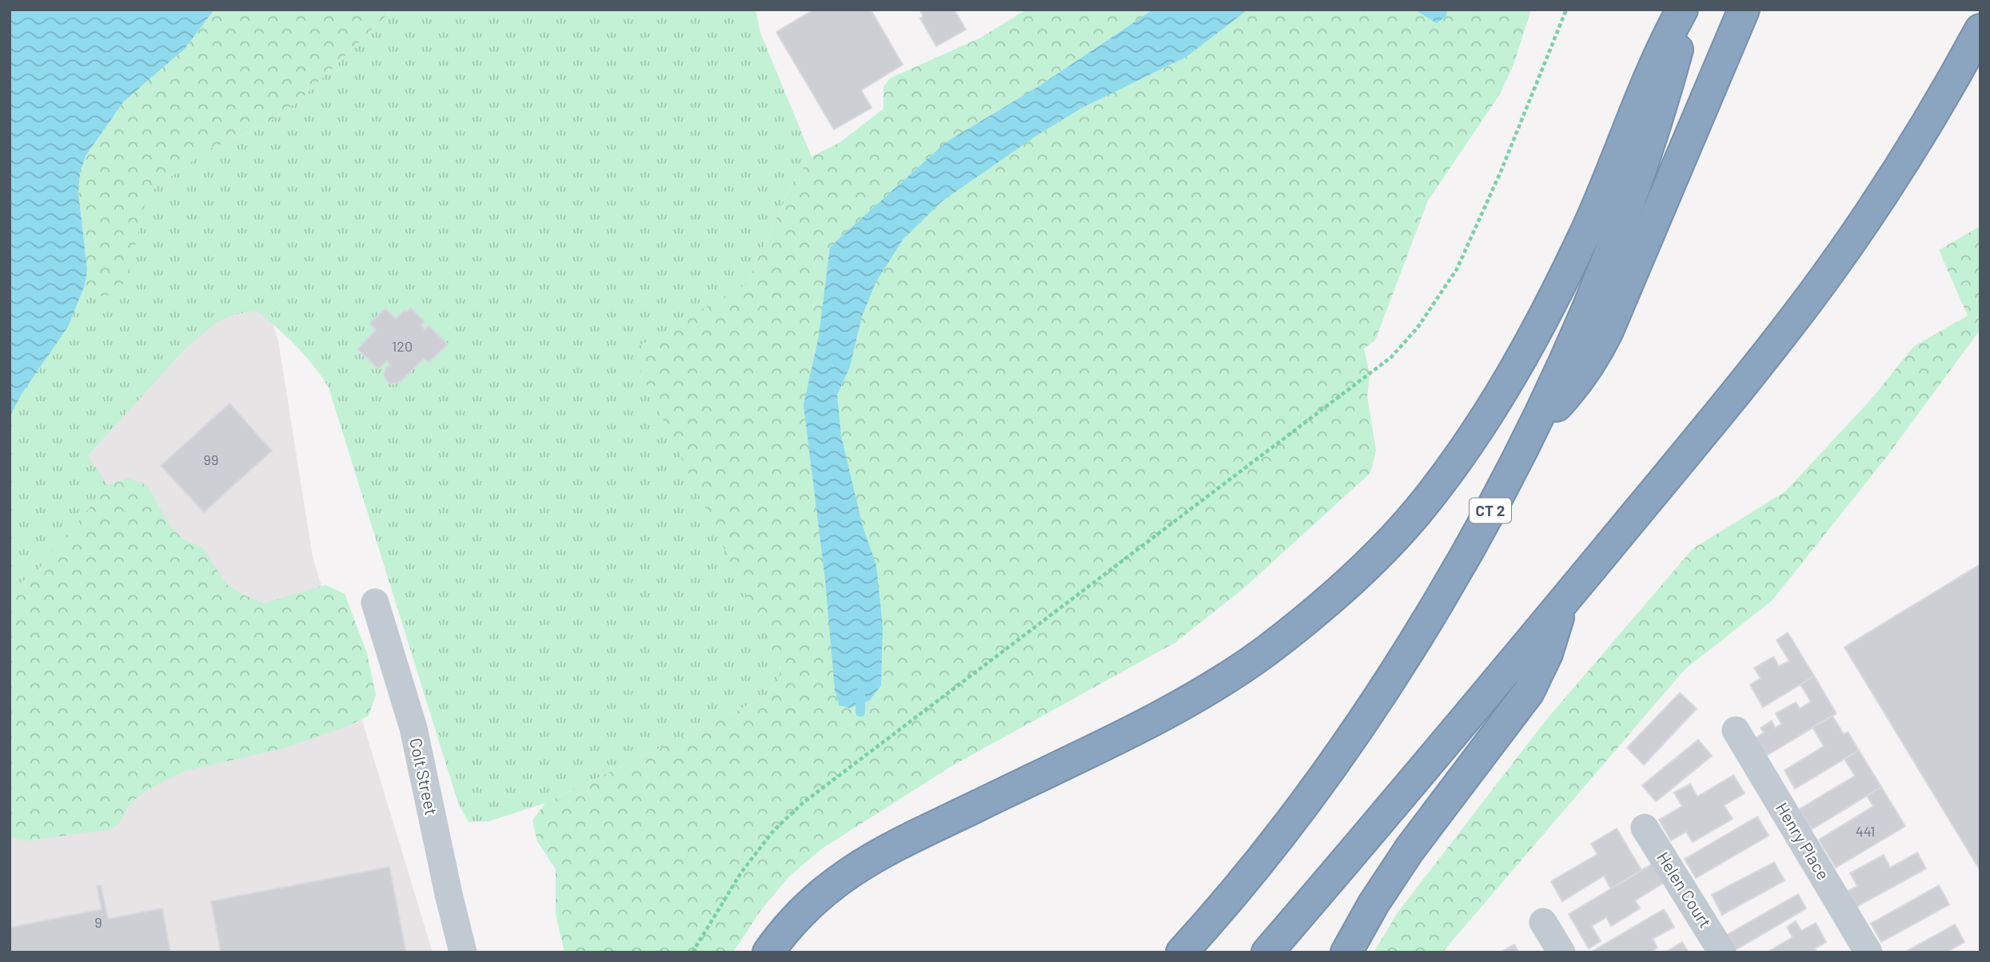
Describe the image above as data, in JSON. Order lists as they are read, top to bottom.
{
  "streets": {
    "highway": ["CT 2"],
    "street": ["Colt Street", "Henry Place", "Helen Court"]
  },
  "house_numbers": [
    "120",
    "99",
    "441",
    "9"
  ]
}
